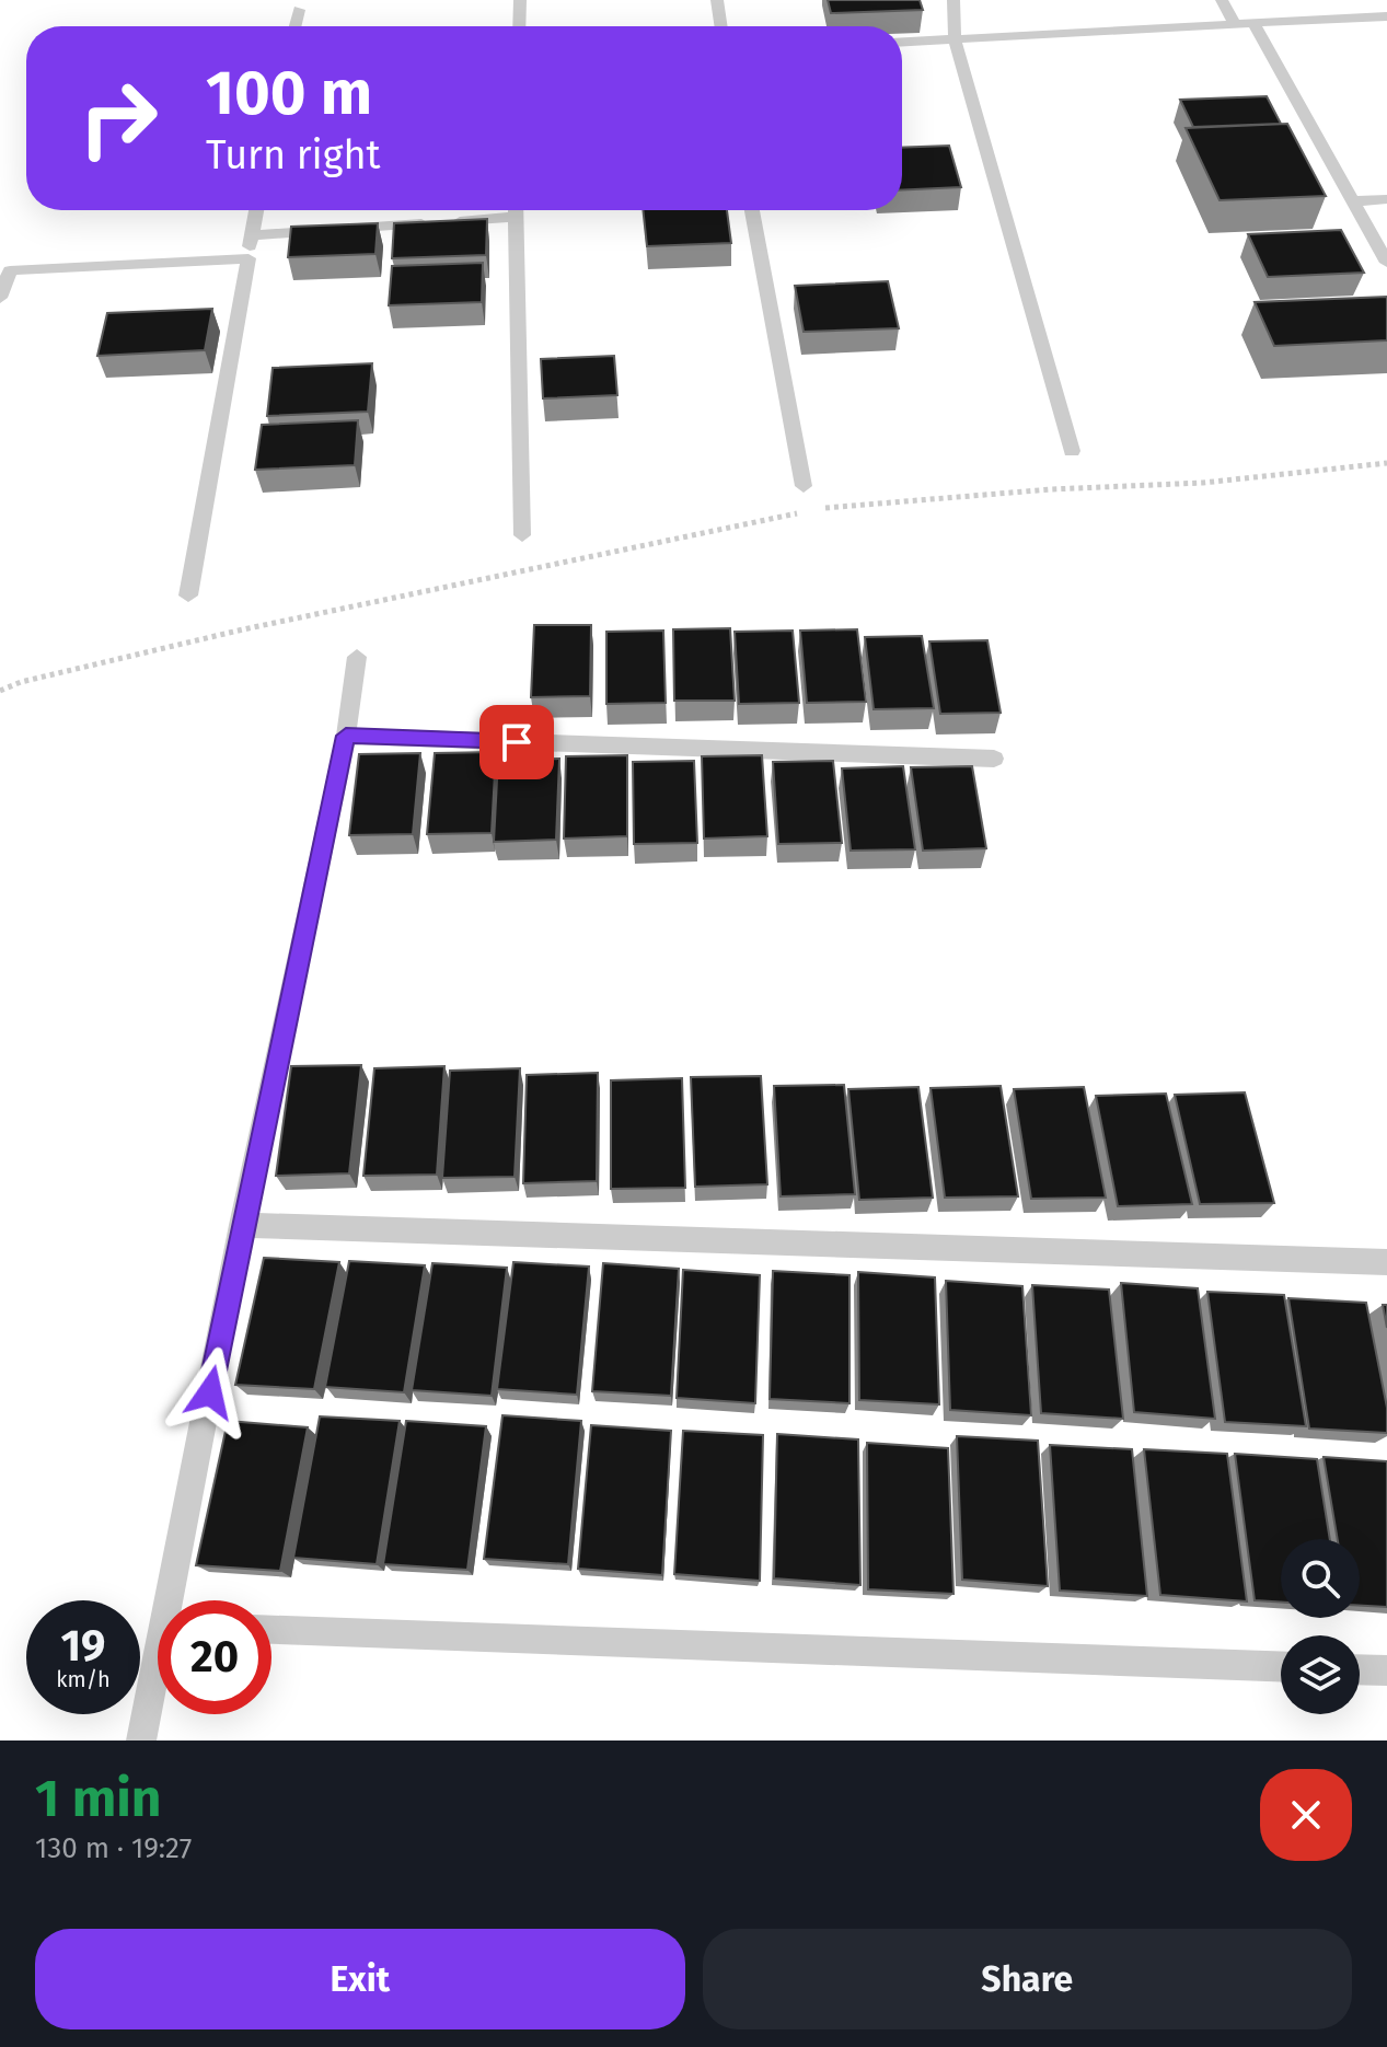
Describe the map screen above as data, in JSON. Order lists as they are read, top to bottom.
{
  "page": {
    "turn": ["100 m", "Turn right"],
    "speed": "19 km/h",
    "limit": "20",
    "heading": ["1 min", "130 m · 19:27"],
    "buttons": ["Exit", "Share"]
  }
}
